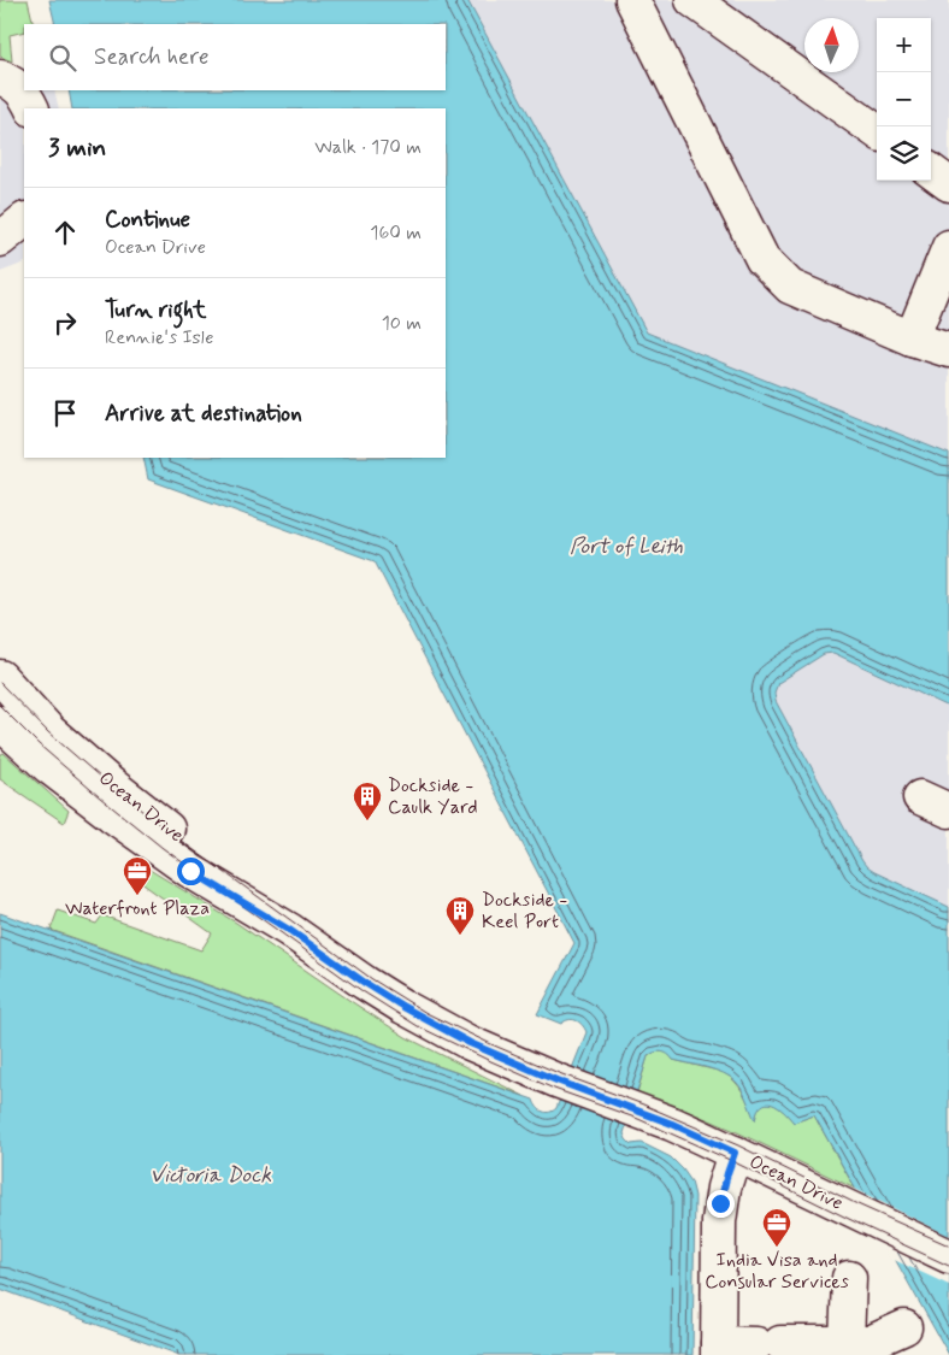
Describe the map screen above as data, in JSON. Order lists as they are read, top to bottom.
{
  "streets": {
    "street": ["Ocean Drive"]
  },
  "water": ["Port of Leith", "Victoria Dock"],
  "places": {
    "building": ["Dockside - Caulk Yard", "Dockside - Keel Port"],
    "office": ["Waterfront Plaza", "India Visa and Consular Services"]
  },
  "north": "top",
  "page": {
    "map_buttons": ["+", "−"],
    "search": "Search here",
    "heading": ["3 min", "Walk · 170 m"],
    "list": [
      ["Continue", "Ocean Drive", "160 m"],
      ["Turn right", "Rennie's Isle", "10 m"],
      "Arrive at destination"
    ]
  }
}
